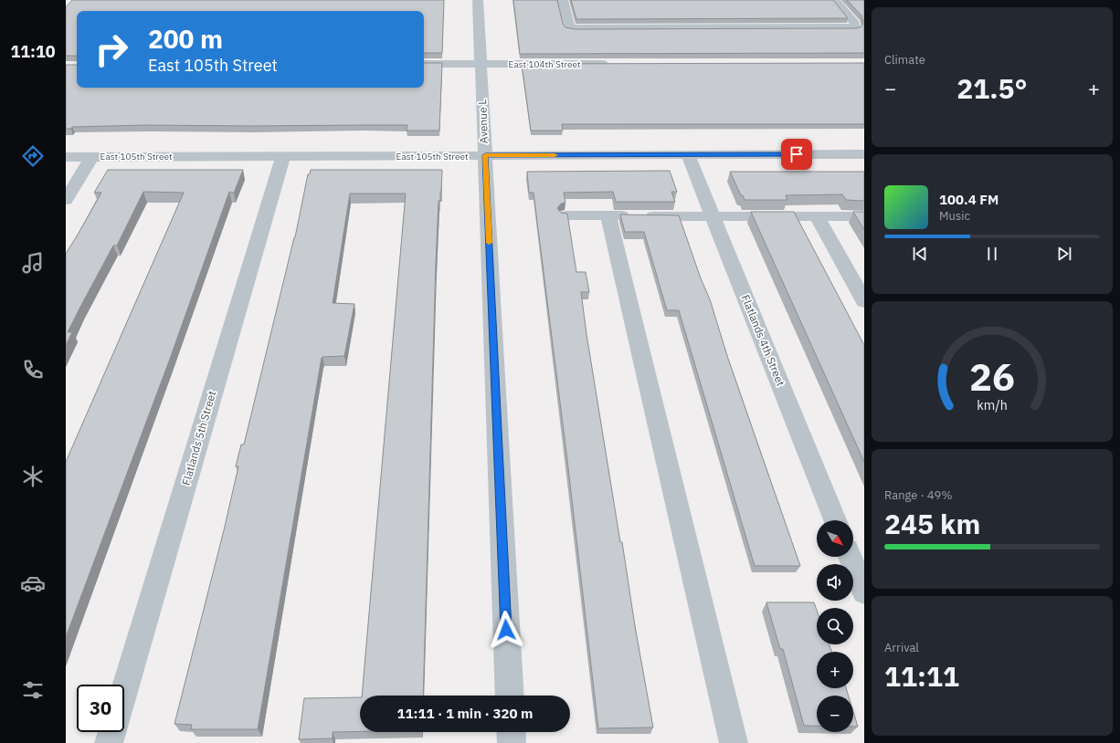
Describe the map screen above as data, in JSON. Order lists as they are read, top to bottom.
{
  "streets": {
    "street": [
      "East 104th Street",
      "Avenue L",
      "East 105th Street",
      "Flatlands 4th Street",
      "Flatlands 5th Street"
    ]
  },
  "crossings": [
    ["East 104th Street", "Avenue L"],
    ["Avenue L", "East 105th Street"],
    ["East 105th Street", "Flatlands 4th Street"],
    ["East 105th Street", "Flatlands 5th Street"]
  ],
  "north": "bottom right",
  "page": {
    "tabs": "11:10",
    "tile": [
      "Climate",
      ["Range · 49%", "245 km"],
      ["Arrival", "11:11"]
    ],
    "turn": ["200 m", "East 105th Street"],
    "heat": ["−", "21.5°", "+"],
    "song": ["100.4 FM", "Music"],
    "map_buttons": ["+", "−"],
    "limit": "30",
    "trip": "11:11 · 1 min · 320 m",
    "gauge": ["26", "km/h"]
  }
}
